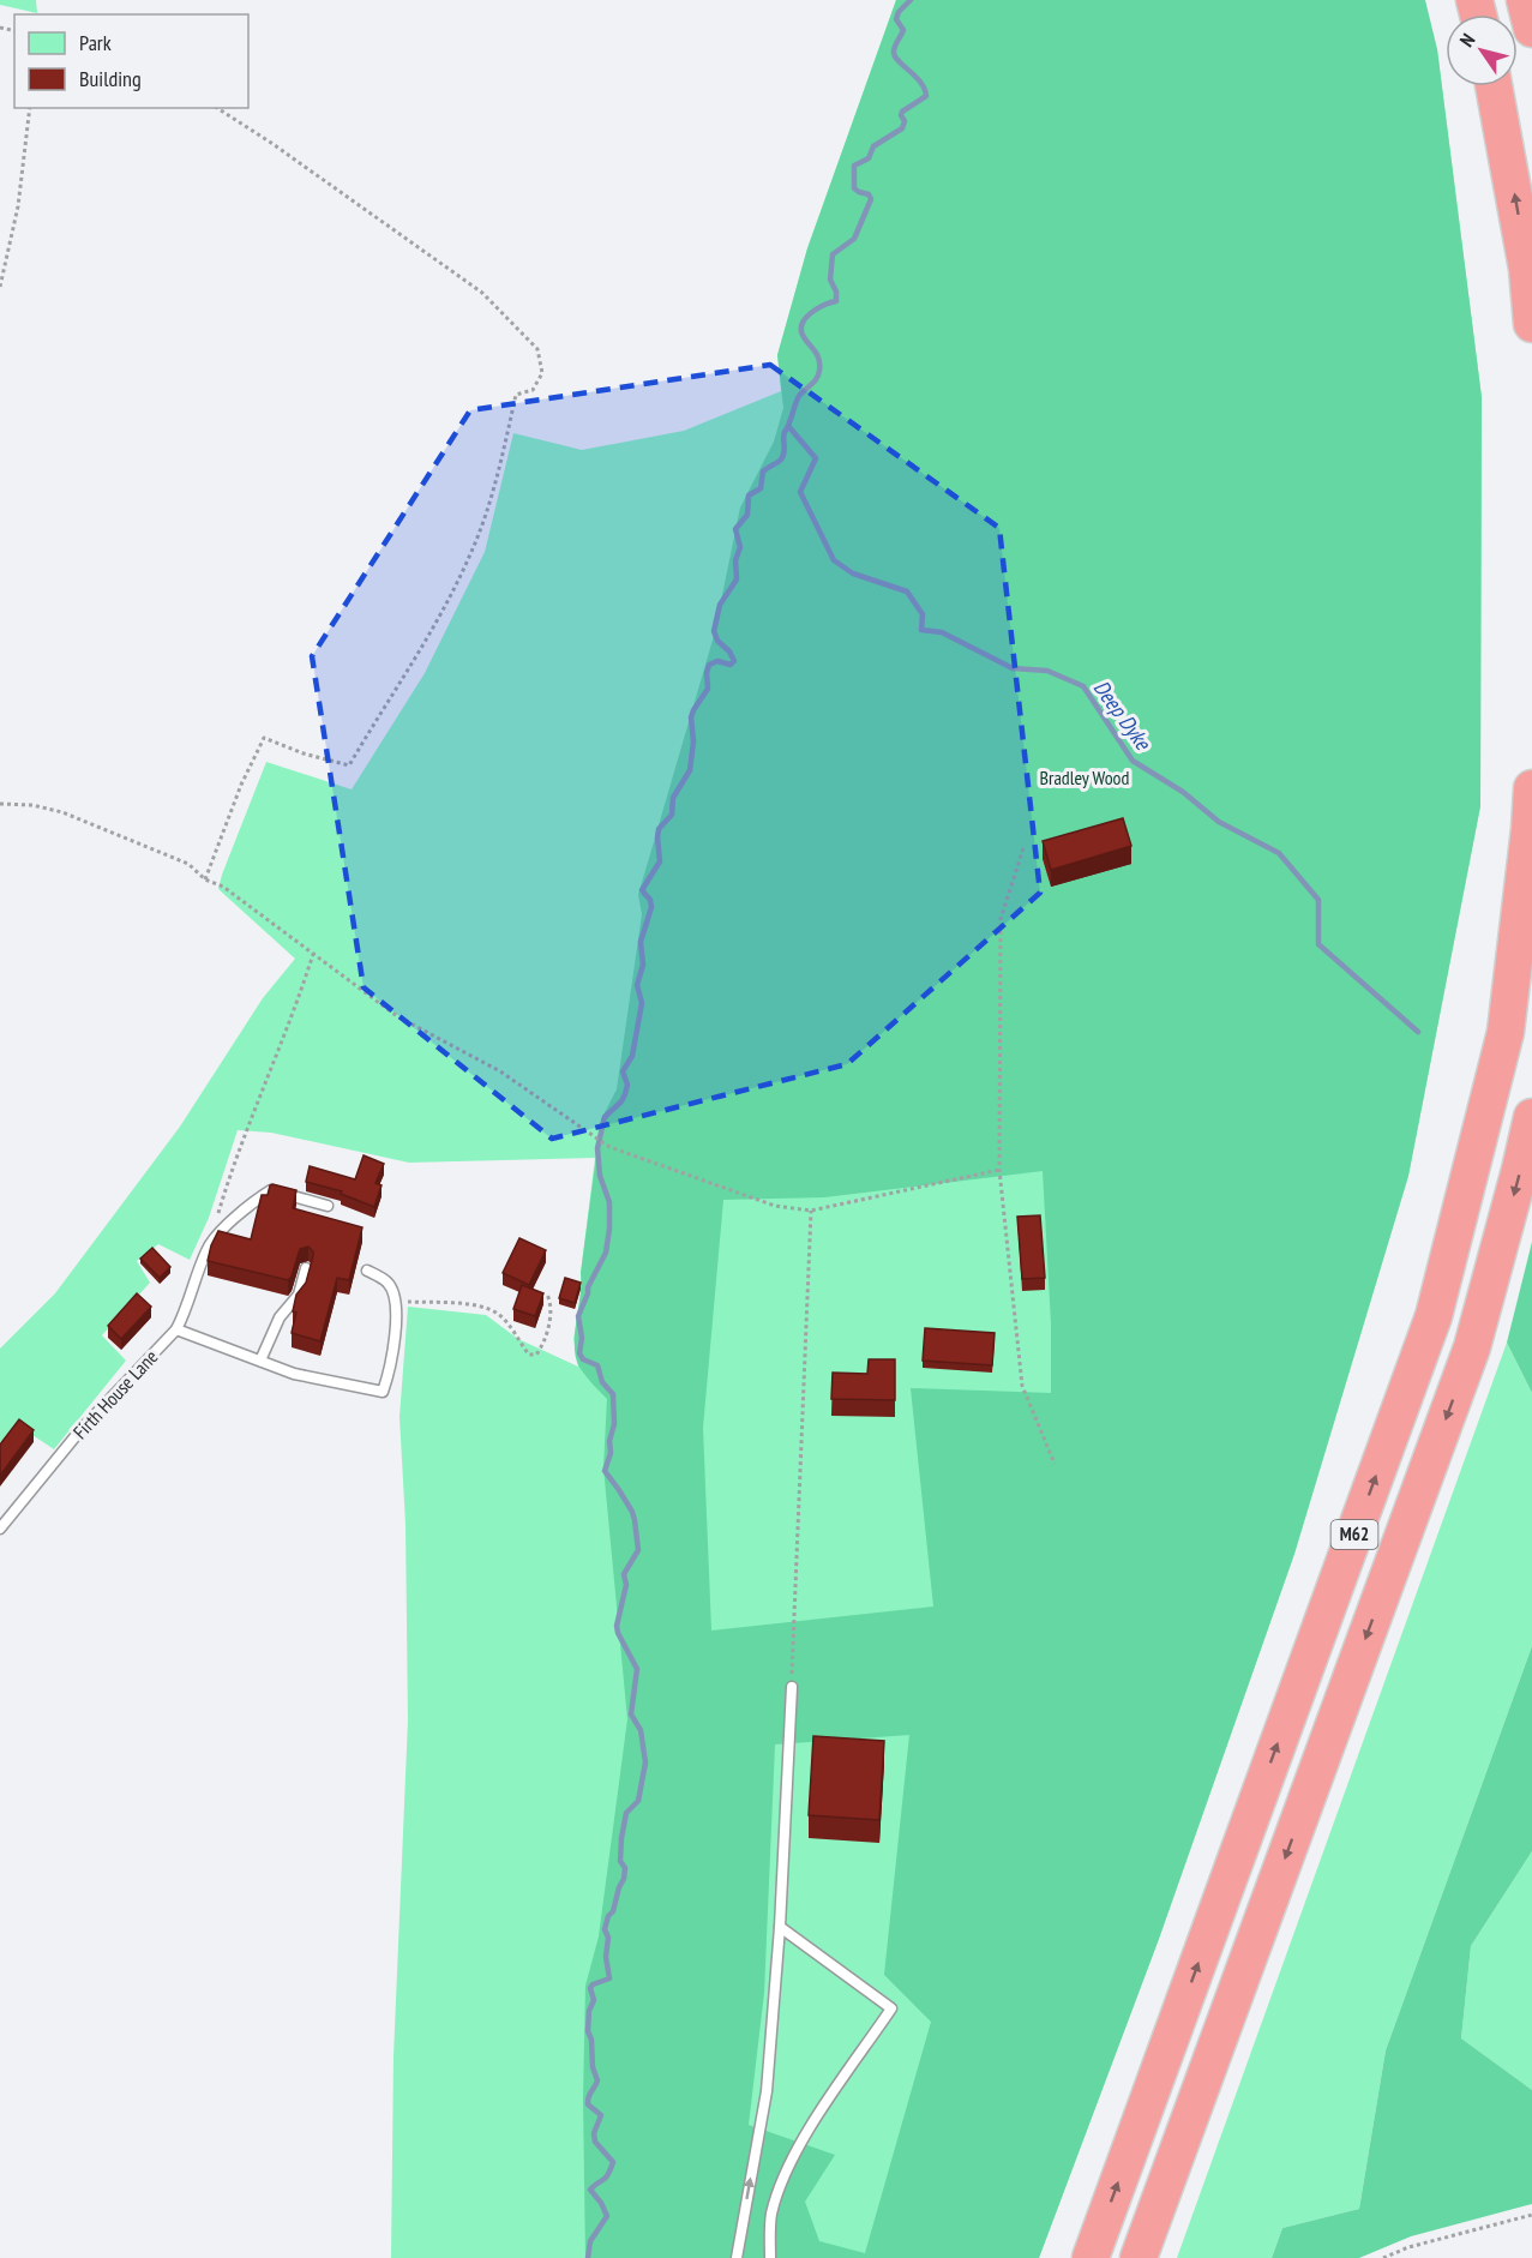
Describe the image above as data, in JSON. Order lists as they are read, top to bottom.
{
  "streets": {
    "highway": ["M62"],
    "lane": ["Firth House Lane"]
  },
  "water": ["Deep Dyke"],
  "parks": ["Bradley Wood"],
  "legend": ["Park", "Building"],
  "north": "top left"
}
